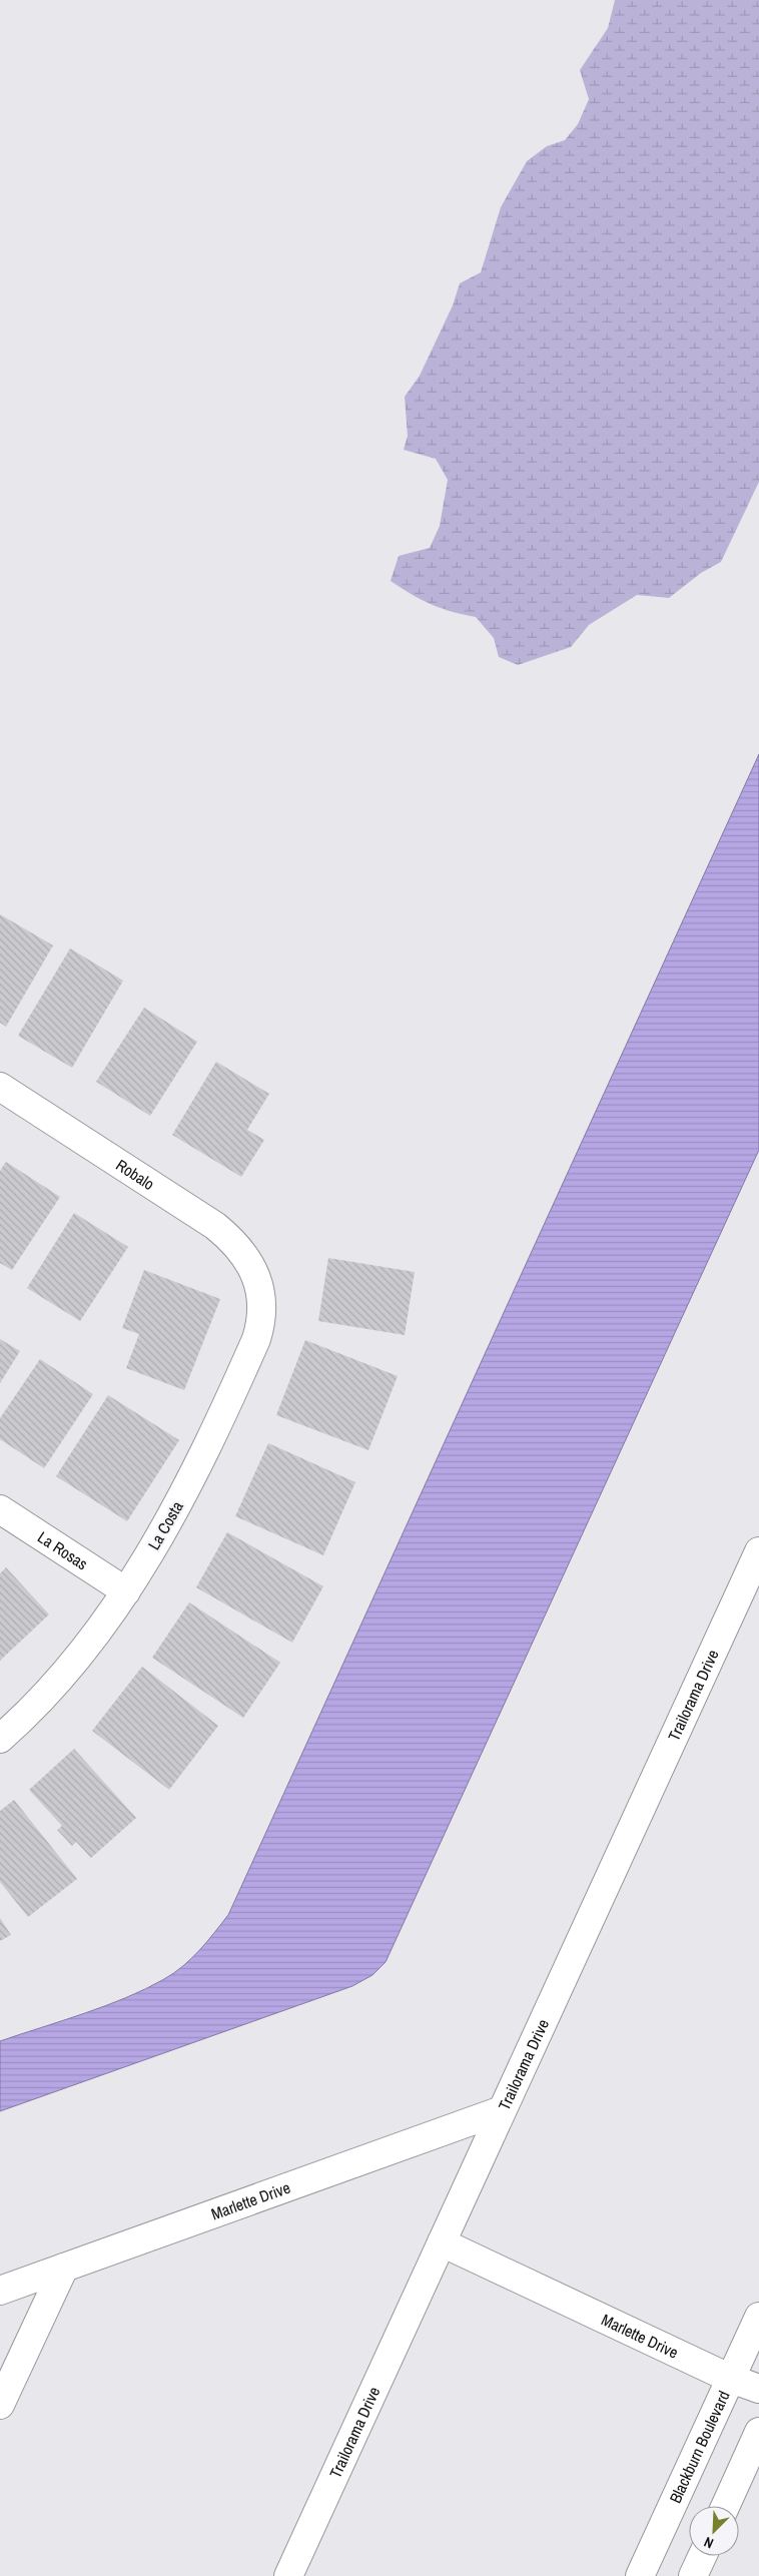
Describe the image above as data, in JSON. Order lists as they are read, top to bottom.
{
  "streets": {
    "street": [
      "Robalo",
      "La Costa",
      "La Rosas",
      "Trailorama Drive",
      "Marlette Drive",
      "Blackburn Boulevard"
    ]
  },
  "crossings": [
    ["Robalo", "La Costa"],
    ["La Costa", "La Rosas"],
    ["Trailorama Drive", "Marlette Drive"],
    ["Marlette Drive", "Blackburn Boulevard"]
  ],
  "north": "bottom left"
}
